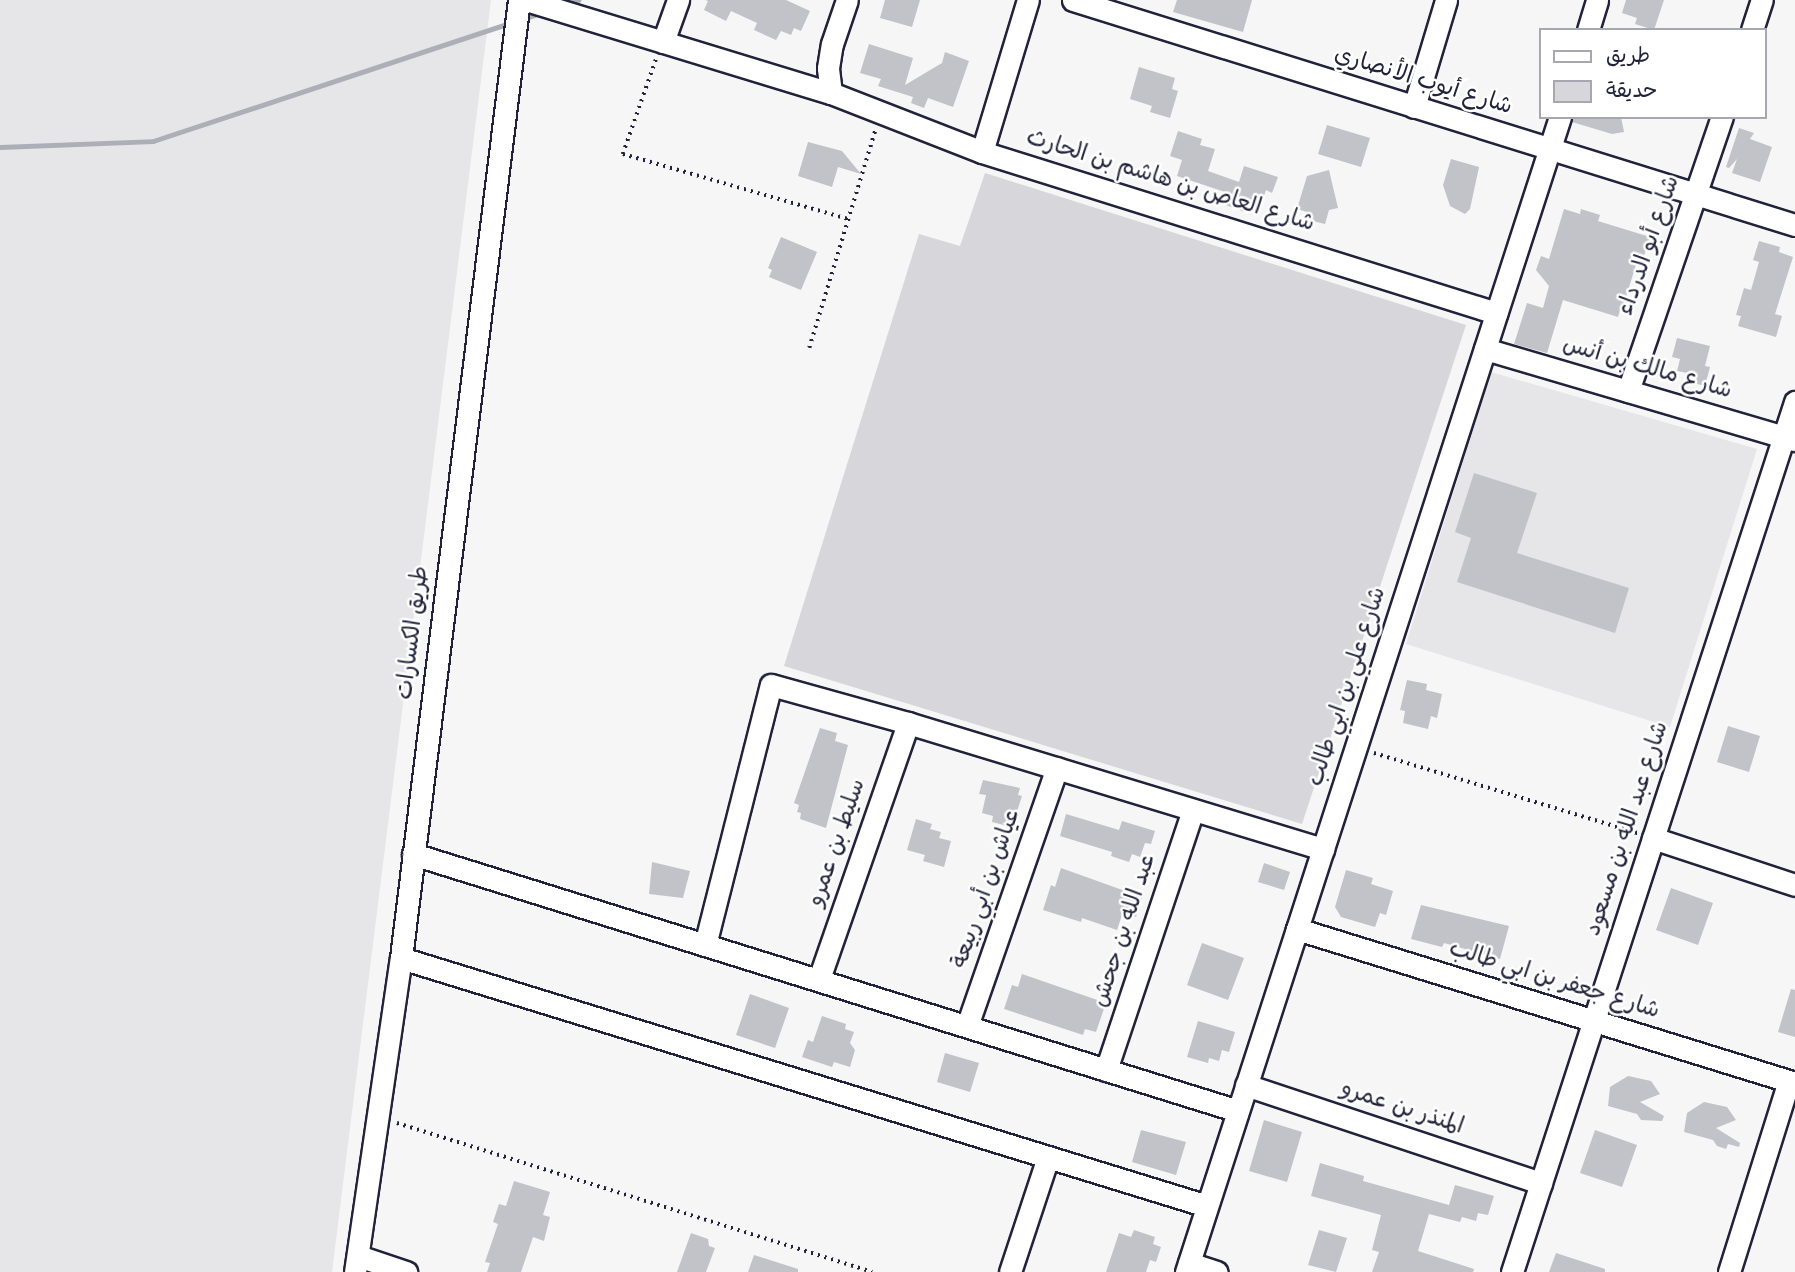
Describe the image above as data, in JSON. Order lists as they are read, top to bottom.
{
  "streets": {
    "street": [
      "شارع أيوب الأنصاري",
      "شارع العاص بن هاشم بن الحارث",
      "شارع أبو الدرداء",
      "شارع مالك بن أنس",
      "طريق الكسارات",
      "شارع علي بن ابي طالب",
      "شارع عبد الله بن مسعود",
      "سليط بن عمرو",
      "عياش بن أبي ربيعة",
      "عبد الله بن جحش",
      "شارع جعفر بن ابي طالب",
      "المنذر بن عمرو"
    ]
  },
  "crossings": [
    ["شارع أيوب الأنصاري", "شارع أبو الدرداء"],
    ["شارع أيوب الأنصاري", "شارع علي بن ابي طالب"],
    ["شارع العاص بن هاشم بن الحارث", "شارع علي بن ابي طالب"],
    ["شارع أبو الدرداء", "شارع مالك بن أنس"],
    ["شارع مالك بن أنس", "شارع علي بن ابي طالب"],
    ["شارع مالك بن أنس", "شارع عبد الله بن مسعود"],
    ["شارع علي بن ابي طالب", "شارع جعفر بن ابي طالب"],
    ["شارع علي بن ابي طالب", "المنذر بن عمرو"],
    ["شارع عبد الله بن مسعود", "شارع جعفر بن ابي طالب"],
    ["شارع عبد الله بن مسعود", "المنذر بن عمرو"]
  ],
  "legend": ["طريق", "حديقة"]
}
